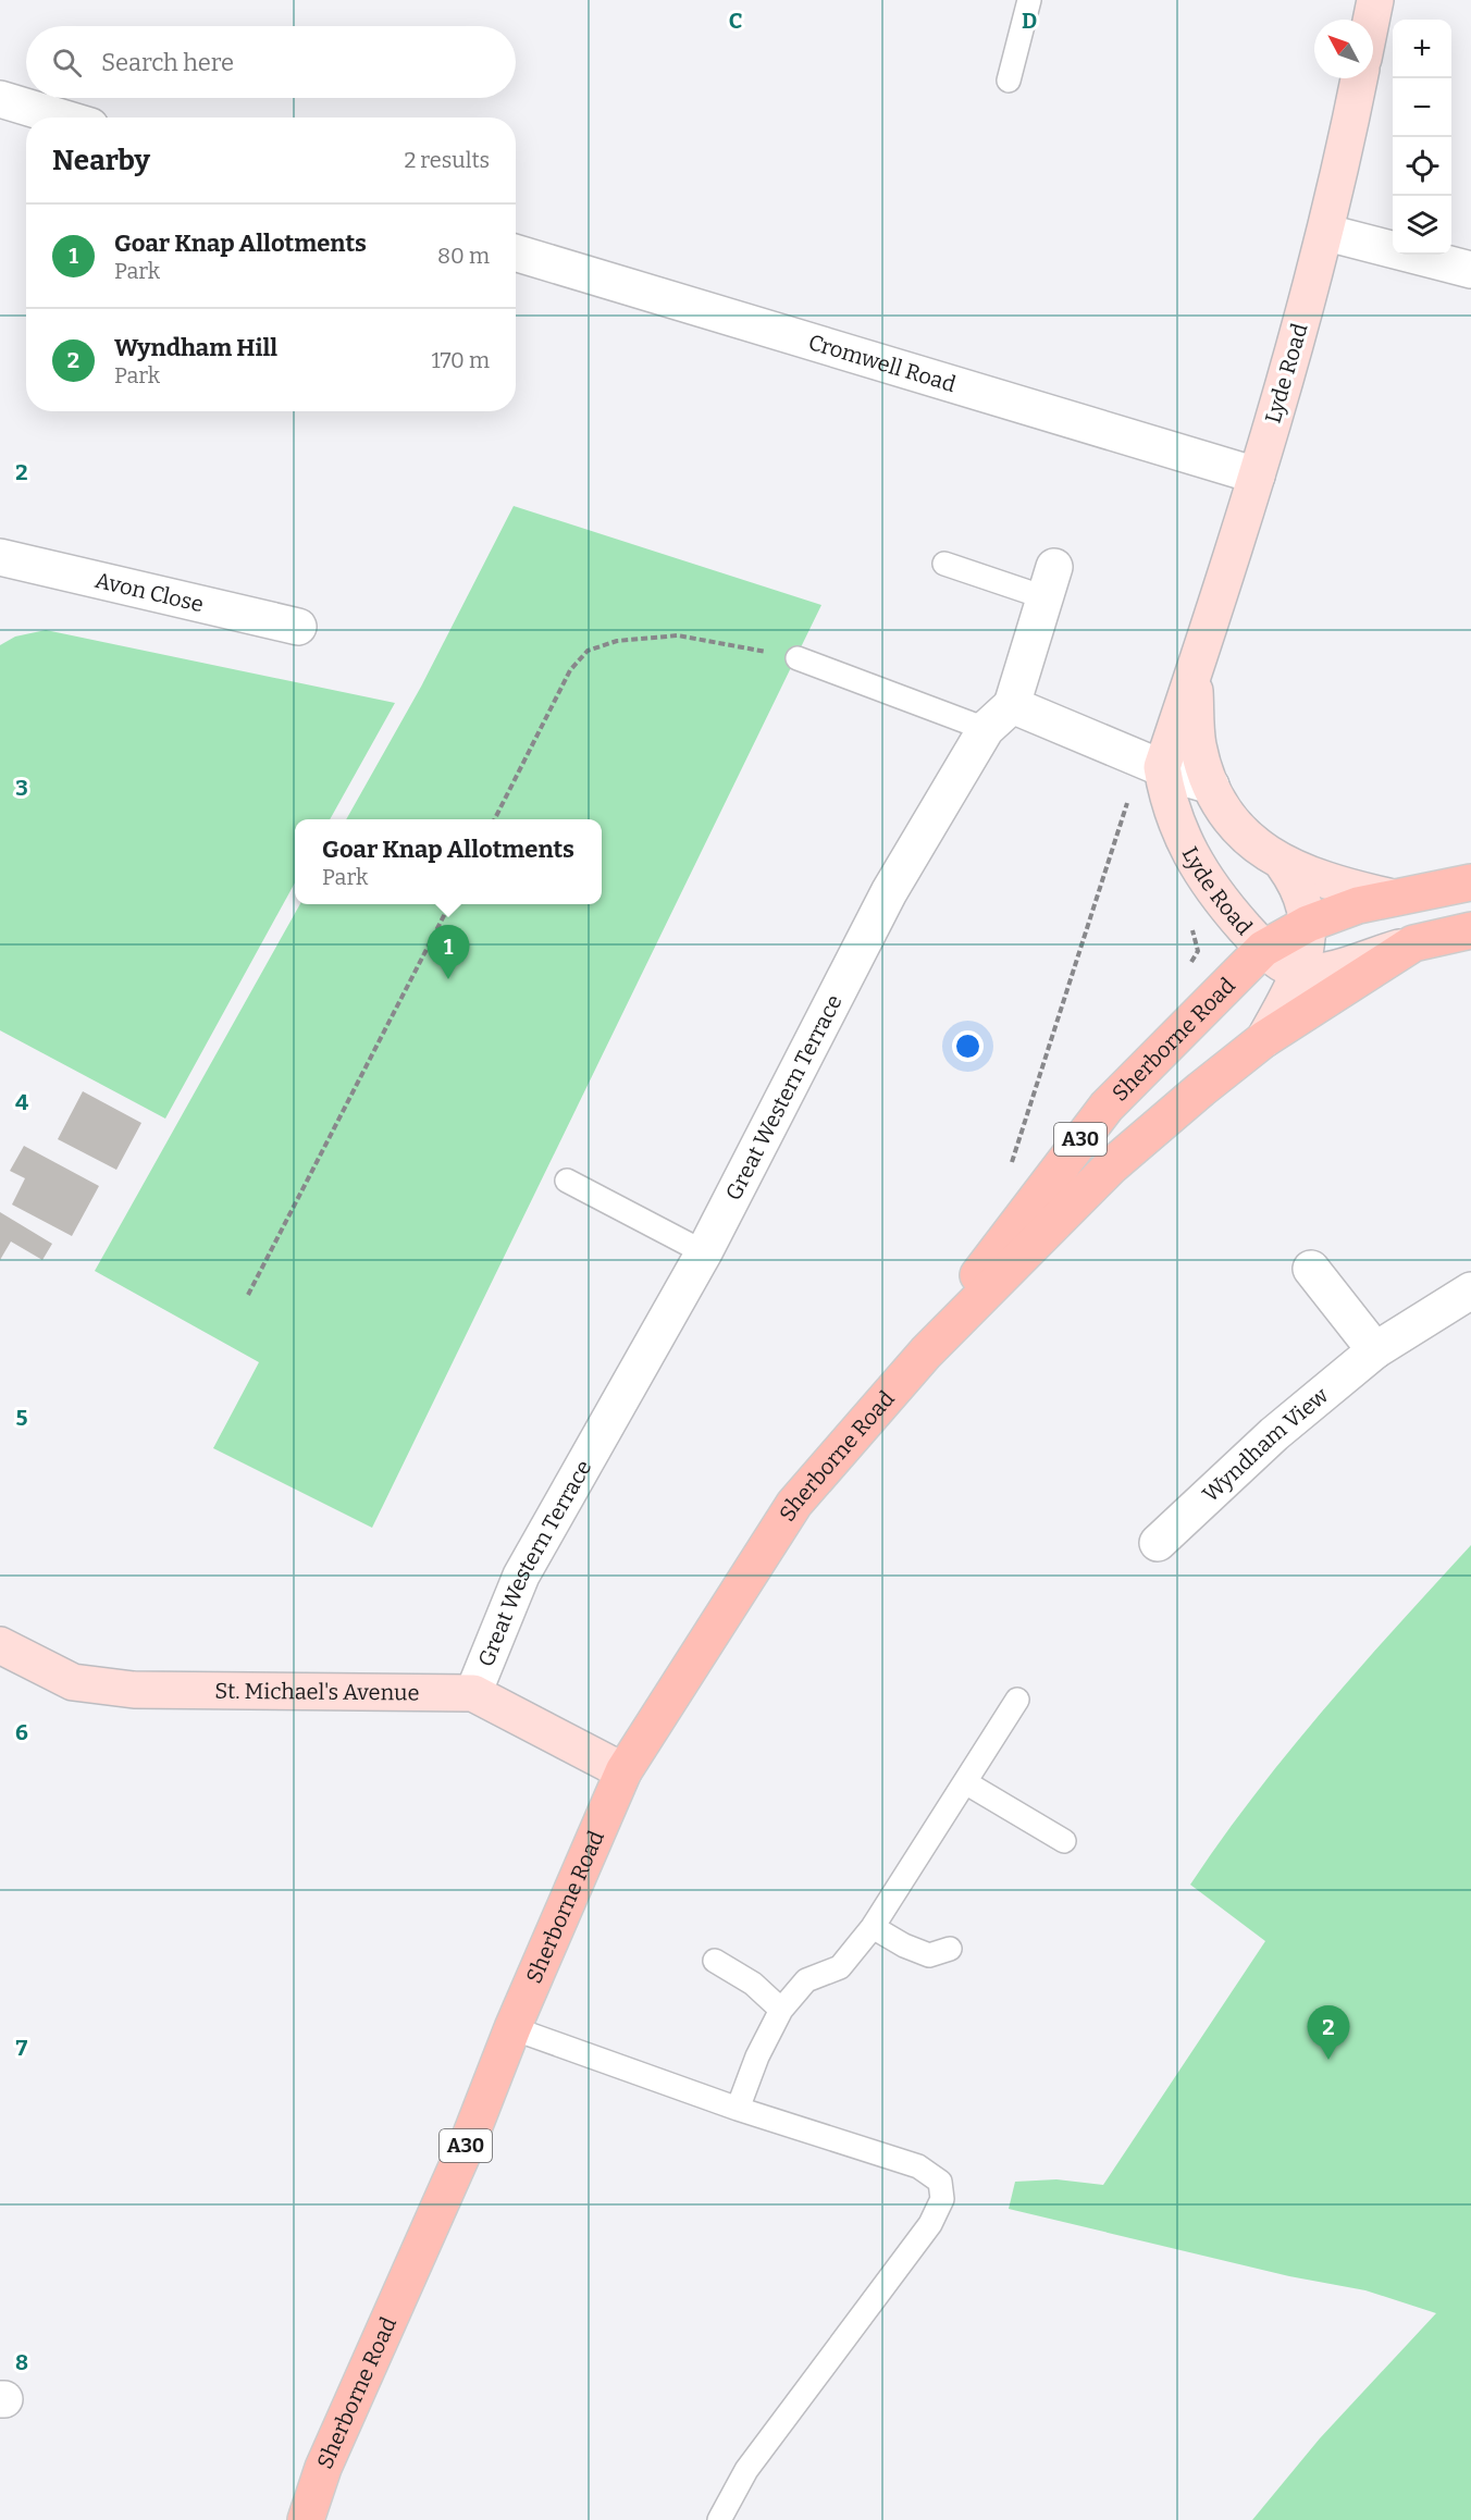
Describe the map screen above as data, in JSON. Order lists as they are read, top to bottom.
{
  "streets": {
    "main road": ["Sherborne Road", "A30"],
    "street": [
      "Cromwell Road",
      "Lyde Road",
      "Avon Close",
      "Great Western Terrace",
      "Wyndham View",
      "St. Michael's Avenue"
    ]
  },
  "crossings": [
    ["Cromwell Road", "Lyde Road"],
    ["Lyde Road", "Sherborne Road"],
    ["Lyde Road", "A30"],
    ["Sherborne Road", "A30"],
    ["Sherborne Road", "St. Michael's Avenue"],
    ["Great Western Terrace", "St. Michael's Avenue"]
  ],
  "north": "top left",
  "page": {
    "map_buttons": ["+", "−"],
    "search": "Search here",
    "heading": ["Nearby", "2 results"],
    "list": [
      {
        "mark": "1",
        "name": "Goar Knap Allotments",
        "note": "Park",
        "value": "80 m"
      },
      {
        "mark": "2",
        "name": "Wyndham Hill",
        "note": "Park",
        "value": "170 m"
      }
    ],
    "popup": ["Goar Knap Allotments", "Park"],
    "pins": ["1", "2"]
  },
  "grid": {
    "columns": ["C", "D"],
    "rows": [
      "2",
      "3",
      "4",
      "5",
      "6",
      "7",
      "8"
    ]
  }
}
